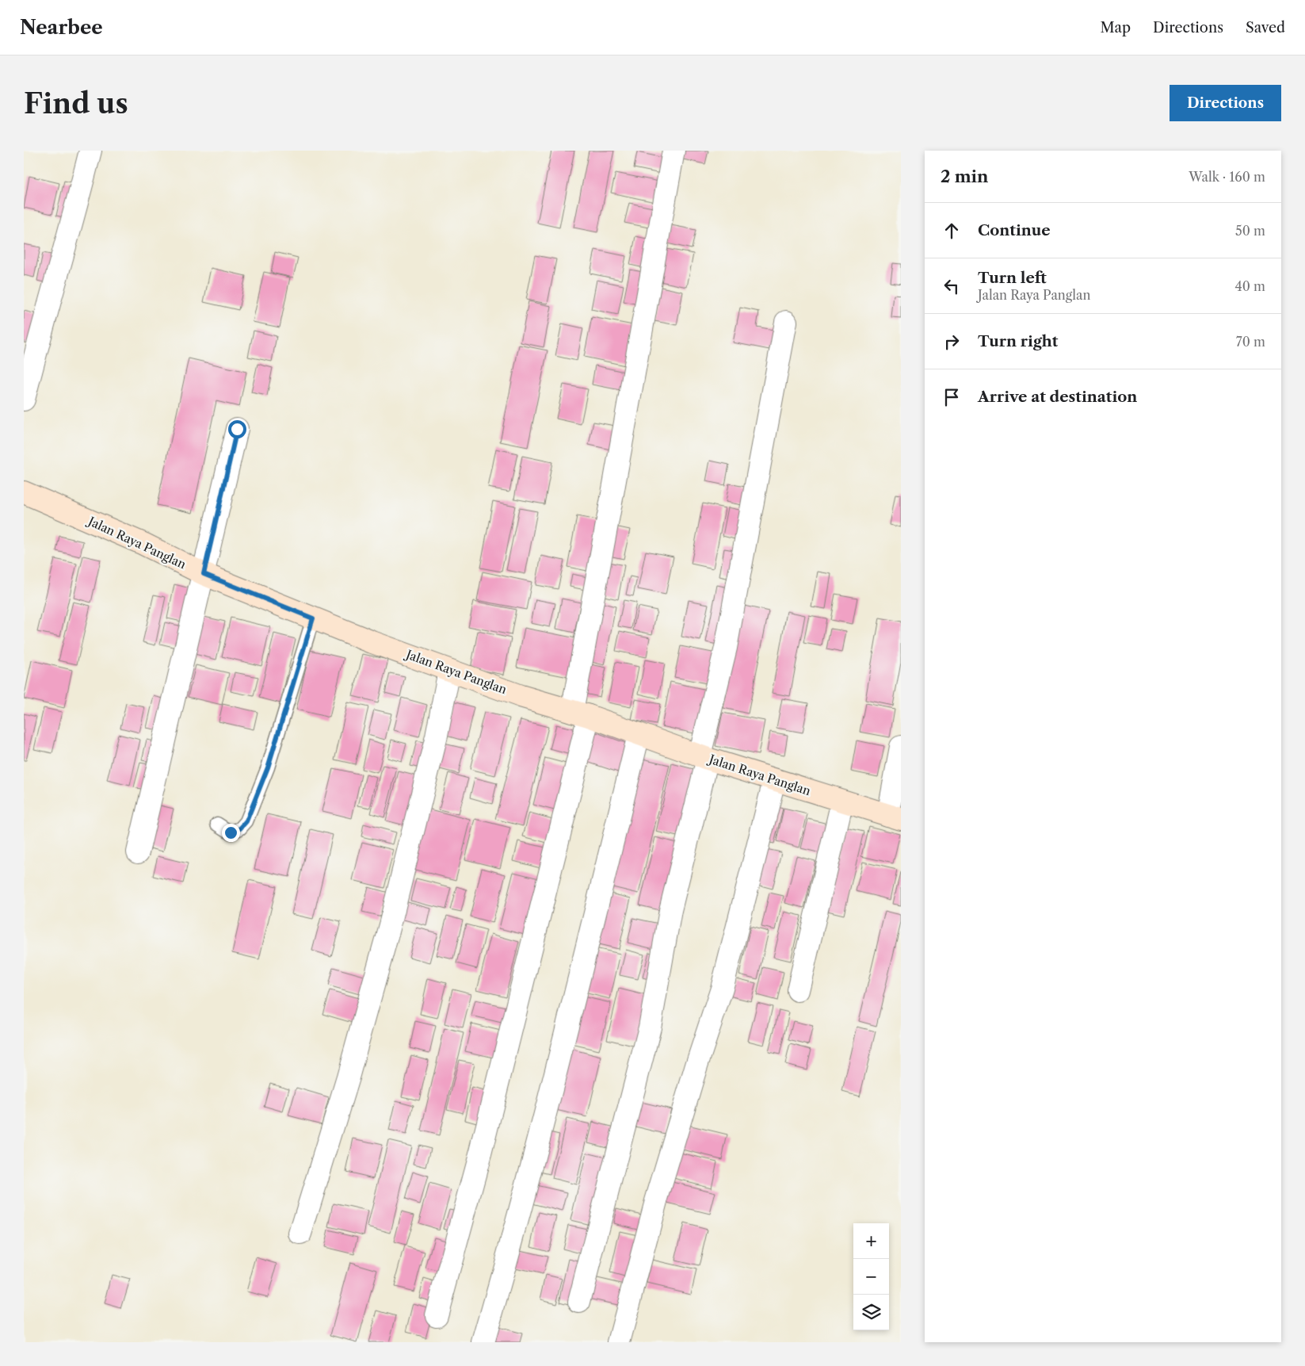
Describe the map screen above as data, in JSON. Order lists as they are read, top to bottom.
{
  "streets": {
    "street": ["Jalan Raya Panglan"]
  },
  "page": {
    "header": "Nearbee",
    "nav": ["Map", "Directions", "Saved"],
    "buttons": "Directions",
    "title": "Find us",
    "heading": ["2 min", "Walk · 160 m"],
    "list": [
      ["Continue", "50 m"],
      ["Turn left", "Jalan Raya Panglan", "40 m"],
      ["Turn right", "70 m"],
      "Arrive at destination"
    ],
    "map_buttons": ["+", "−"]
  }
}
